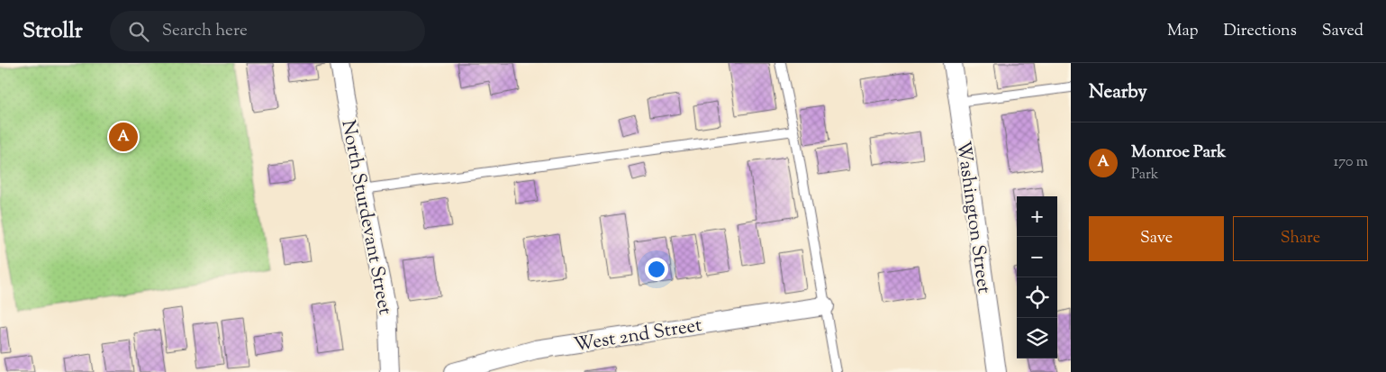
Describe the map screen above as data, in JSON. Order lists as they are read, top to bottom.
{
  "streets": {
    "street": ["North Sturdevant Street", "Washington Street", "West 2nd Street"]
  },
  "page": {
    "header": "Strollr",
    "search": "Search here",
    "nav": ["Map", "Directions", "Saved"],
    "heading": "Nearby",
    "pins": "A",
    "list": [
      {
        "mark": "A",
        "name": "Monroe Park",
        "note": "Park",
        "value": "170 m"
      }
    ],
    "map_buttons": ["+", "−"],
    "buttons": ["Save", "Share"]
  }
}
